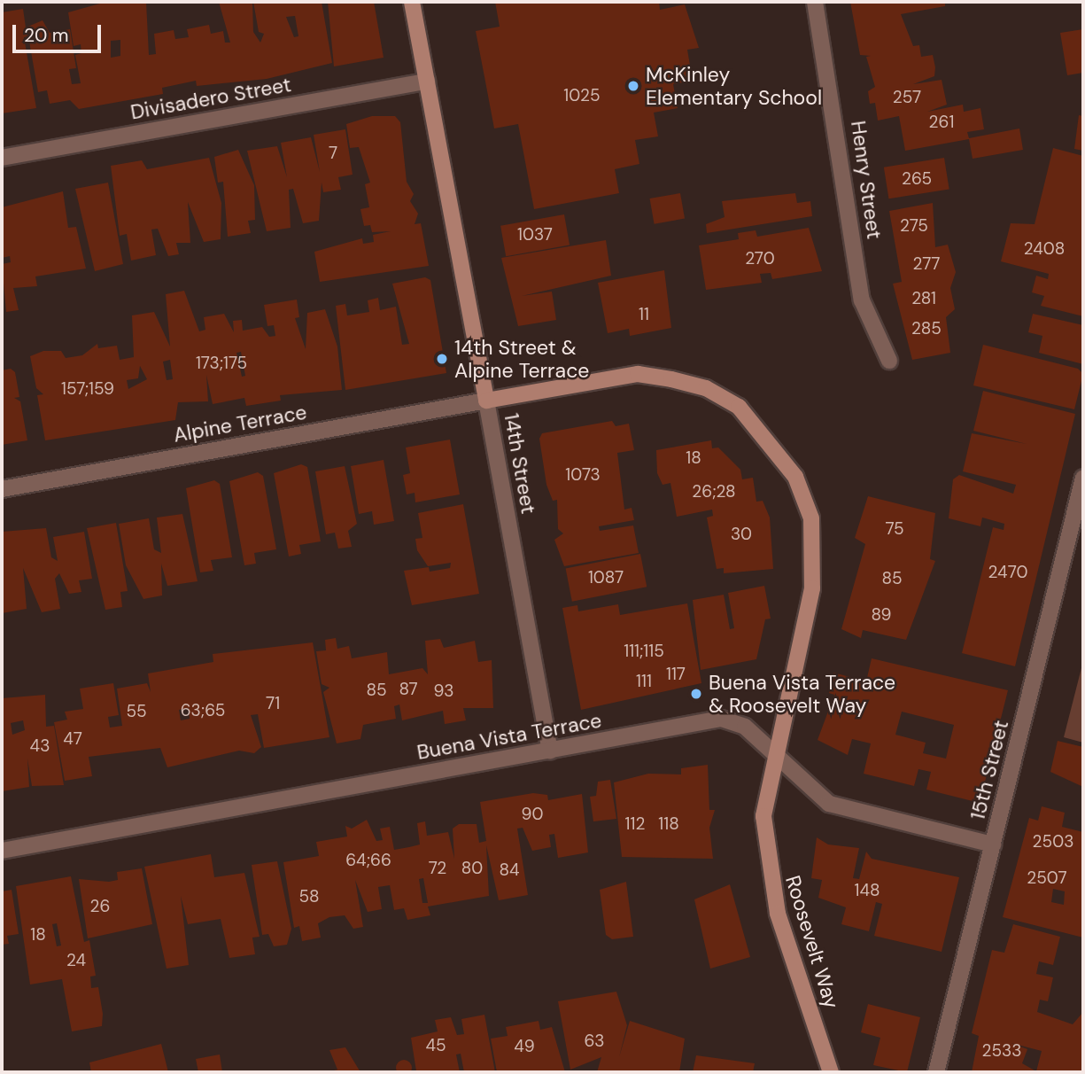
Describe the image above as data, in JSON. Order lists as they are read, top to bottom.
{
  "streets": {
    "street": [
      "Divisadero Street",
      "Henry Street",
      "Alpine Terrace",
      "14th Street",
      "Buena Vista Terrace",
      "15th Street",
      "Roosevelt Way"
    ]
  },
  "crossings": [
    ["Divisadero Street", "14th Street"],
    ["Alpine Terrace", "14th Street"],
    ["Alpine Terrace", "Roosevelt Way"],
    ["14th Street", "Buena Vista Terrace"],
    ["14th Street", "Roosevelt Way"],
    ["Buena Vista Terrace", "15th Street"],
    ["Buena Vista Terrace", "Roosevelt Way"]
  ],
  "places": ["McKinley Elementary School", "14th Street & Alpine Terrace", "Buena Vista Terrace & Roosevelt Way"],
  "house_numbers": [
    "1025",
    "257",
    "261",
    "7",
    "265",
    "275",
    "1037",
    "2408",
    "270",
    "277",
    "281",
    "11",
    "285",
    "173;175",
    "157;159",
    "18",
    "1073",
    "26;28",
    "75",
    "30",
    "2470",
    "1087",
    "85",
    "89",
    "111;115",
    "117",
    "111",
    "87",
    "85",
    "93",
    "71",
    "63;65",
    "55",
    "47",
    "43",
    "90",
    "112",
    "118",
    "2503",
    "64;66",
    "72",
    "80",
    "84",
    "2507",
    "148",
    "58",
    "26",
    "18",
    "24",
    "63",
    "45",
    "49",
    "2533"
  ],
  "scale_bar": "20 m"
}
